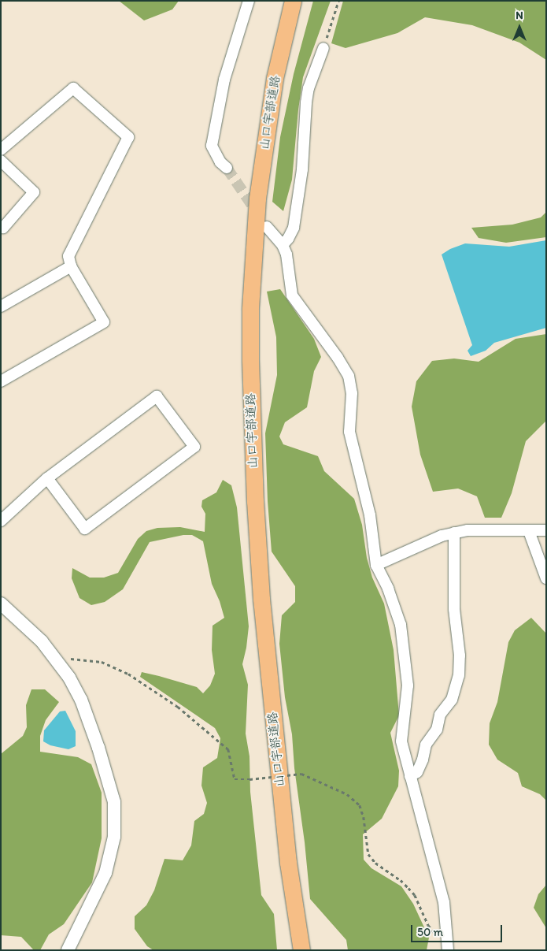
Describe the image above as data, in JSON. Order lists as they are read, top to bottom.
{
  "streets": {
    "main road": ["山口宇部道路"]
  },
  "scale_bar": "50 m",
  "north": "top"
}
